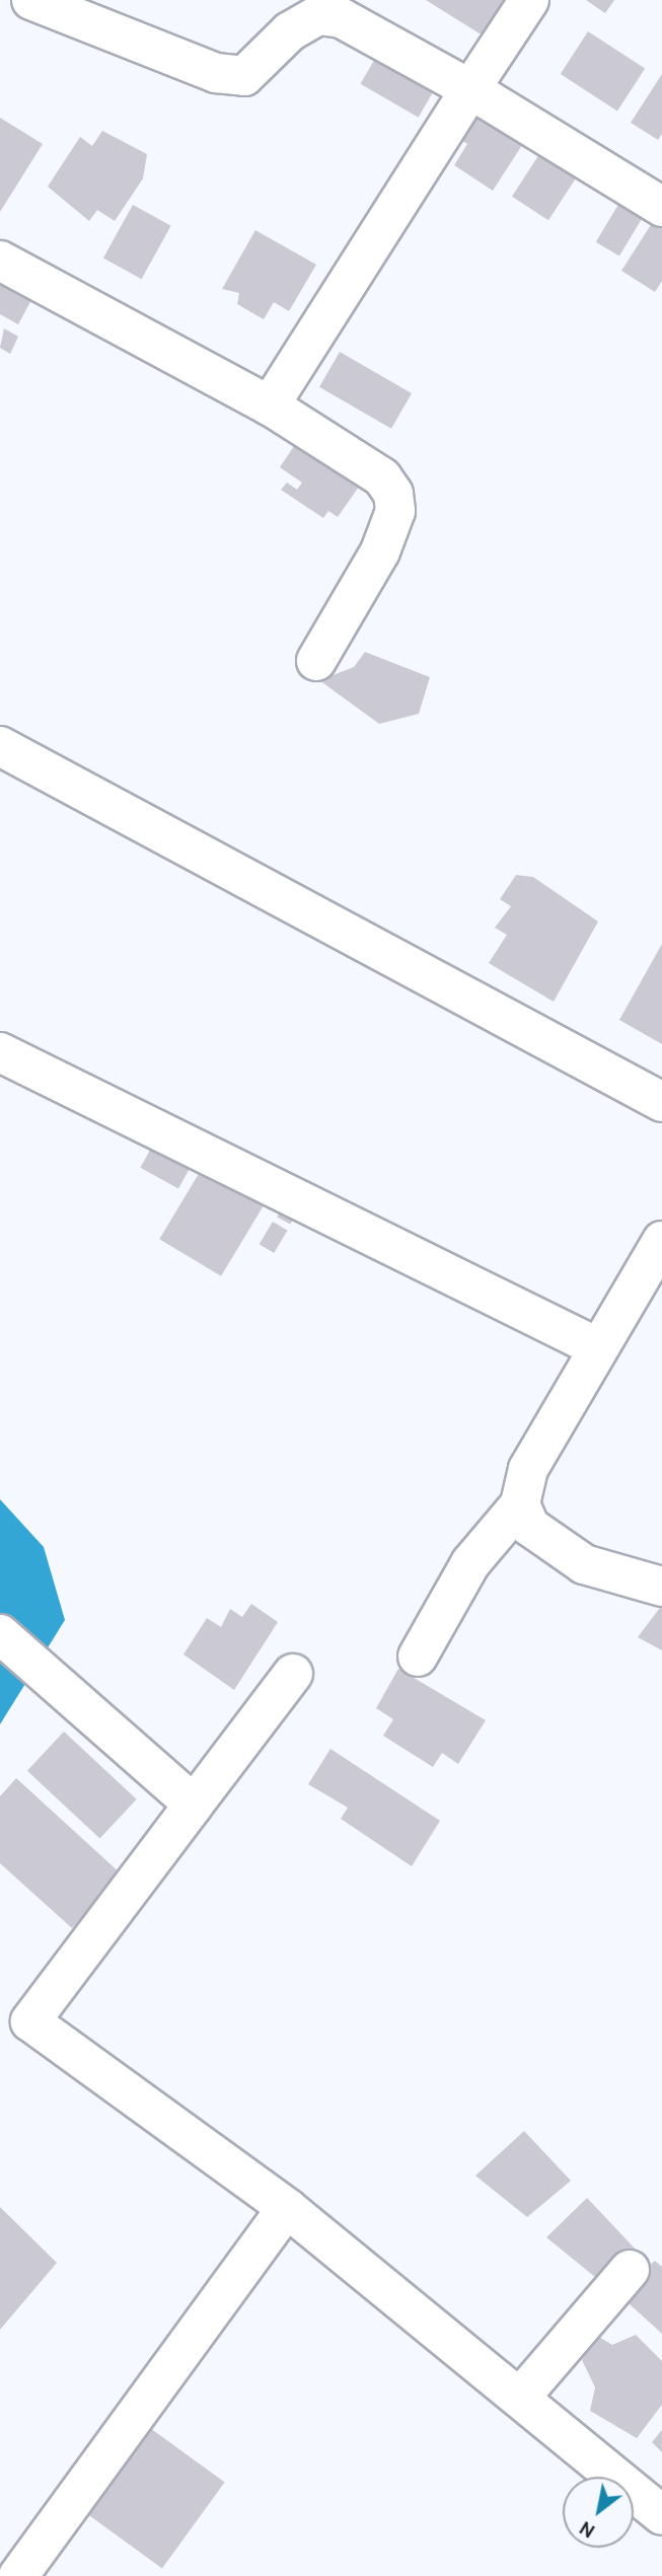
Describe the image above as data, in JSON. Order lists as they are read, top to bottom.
{
  "north": "bottom left"
}
